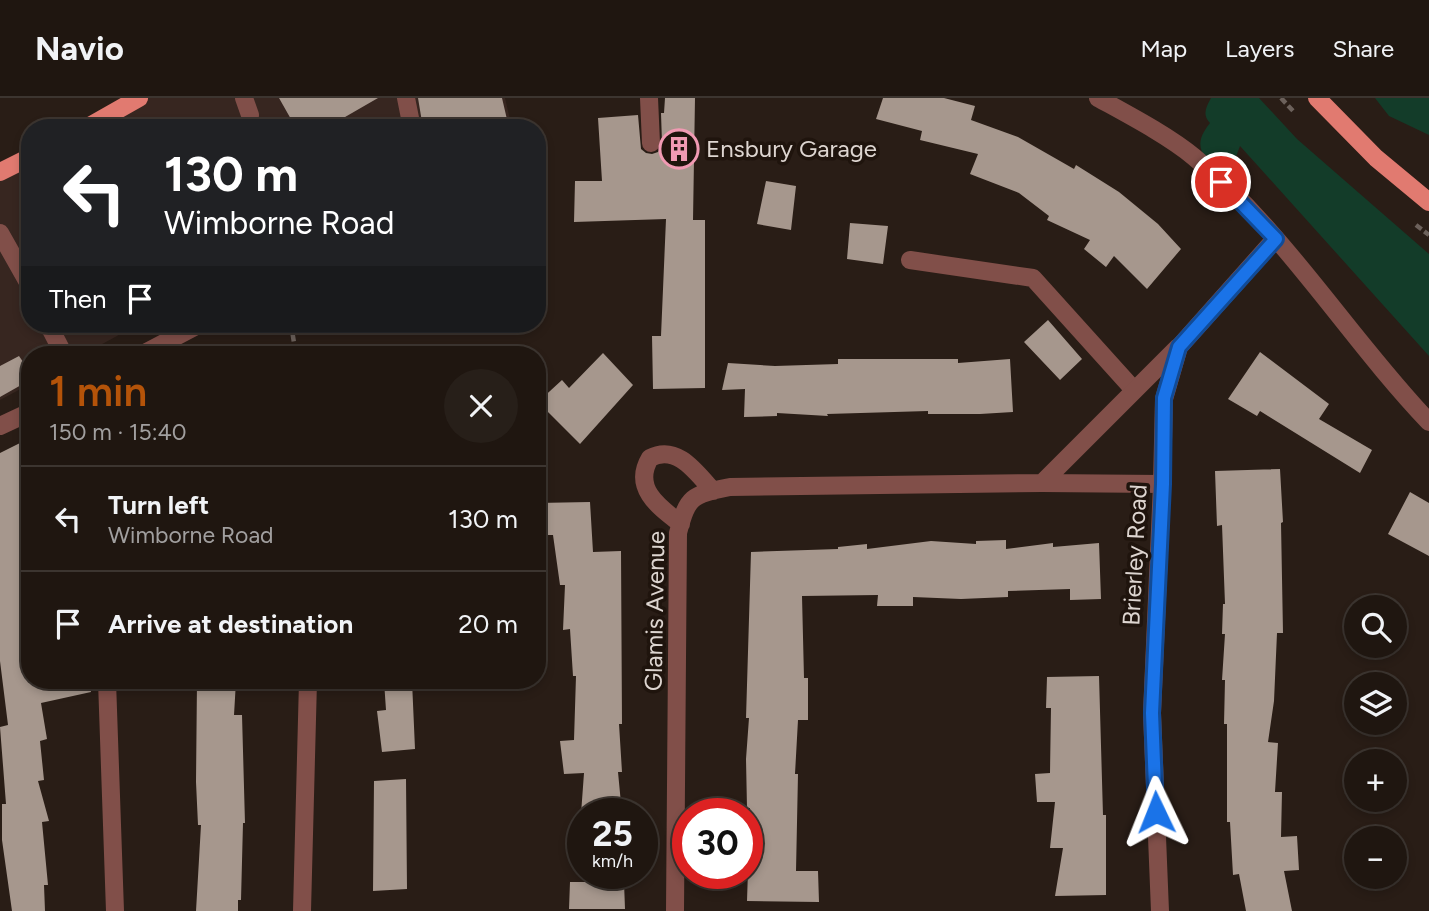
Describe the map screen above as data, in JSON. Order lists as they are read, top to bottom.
{
  "streets": {
    "street": ["Brierley Road", "Glamis Avenue"]
  },
  "crossings": [
    ["Brierley Road", "Glamis Avenue"]
  ],
  "places": {
    "building": ["Ensbury Garage"]
  },
  "page": {
    "header": "Navio",
    "nav": ["Map", "Layers", "Share"],
    "turn": ["130 m", "Wimborne Road"],
    "then": "Then",
    "heading": ["1 min", "150 m · 15:40"],
    "list": [
      {
        "name": "Turn left",
        "note": "Wimborne Road",
        "value": "130 m"
      },
      {
        "name": "Arrive at destination",
        "value": "20 m"
      }
    ],
    "map_buttons": ["+", "−"],
    "speed": "25 km/h",
    "limit": "30"
  }
}
